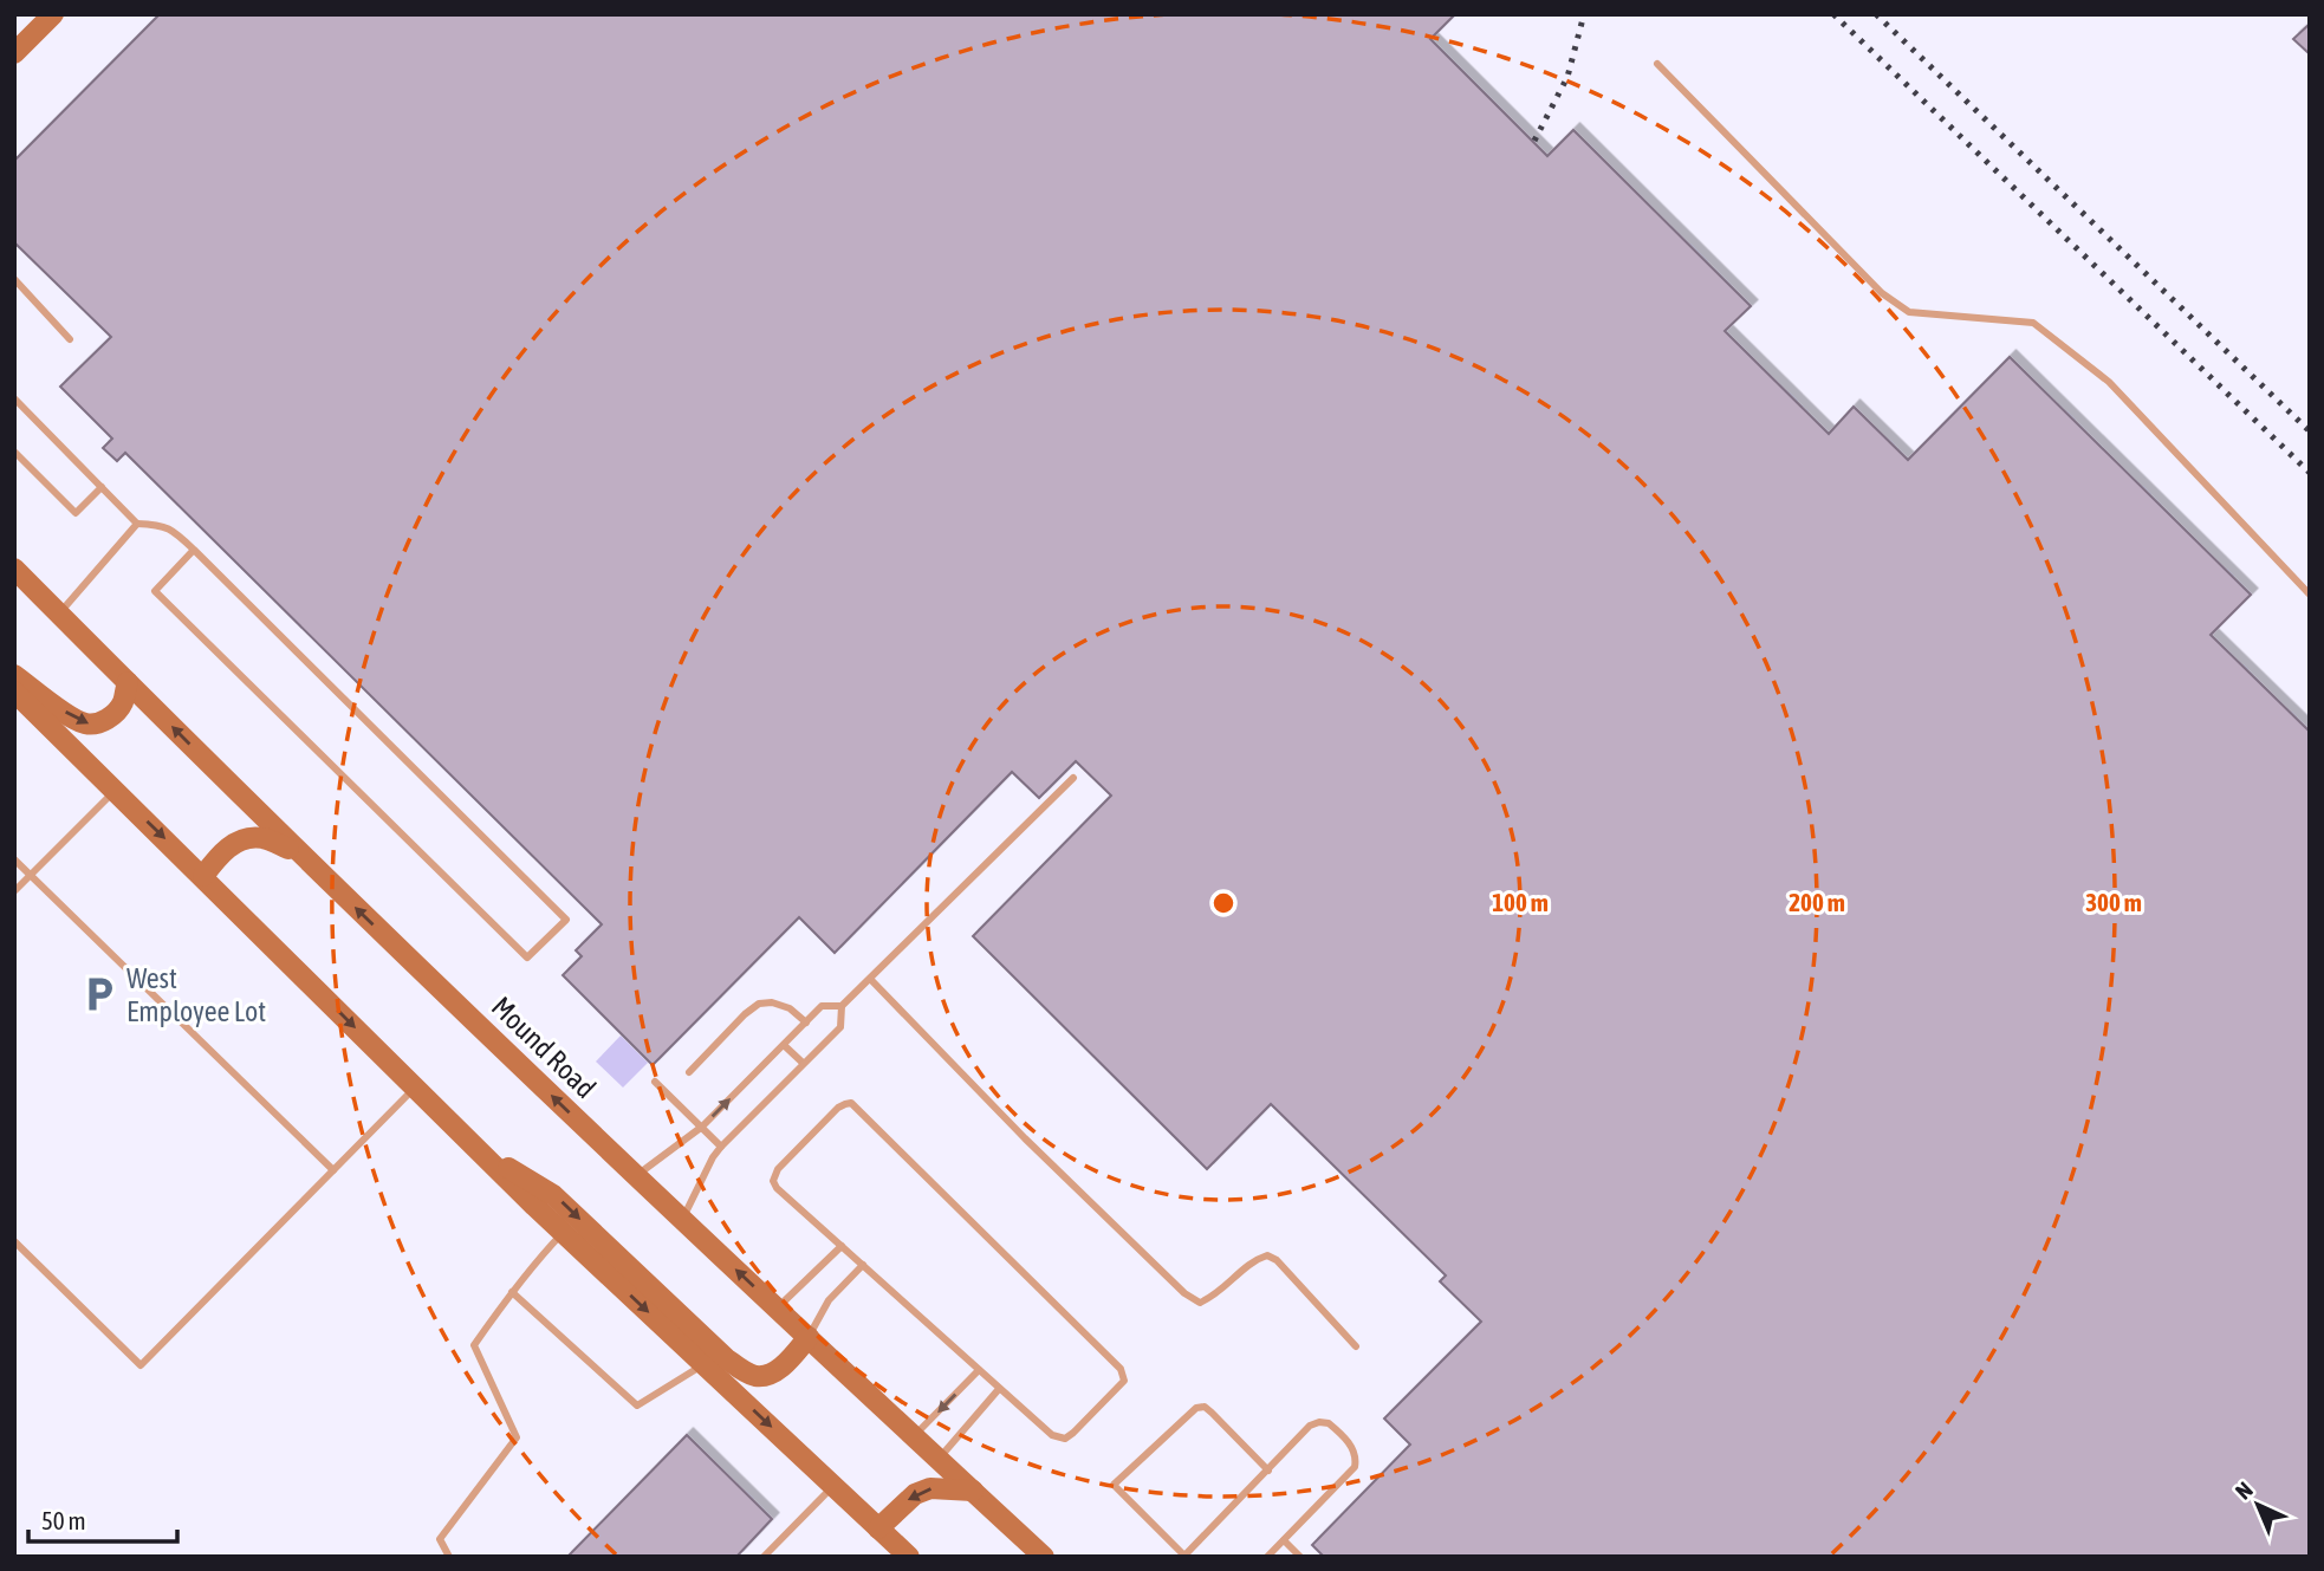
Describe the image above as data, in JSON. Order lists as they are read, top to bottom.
{
  "streets": {
    "main road": ["Mound Road"]
  },
  "places": {
    "parking": ["West Employee Lot"]
  },
  "scale_bar": "50 m",
  "north": "top left",
  "rings": ["100 m", "200 m", "300 m"]
}
